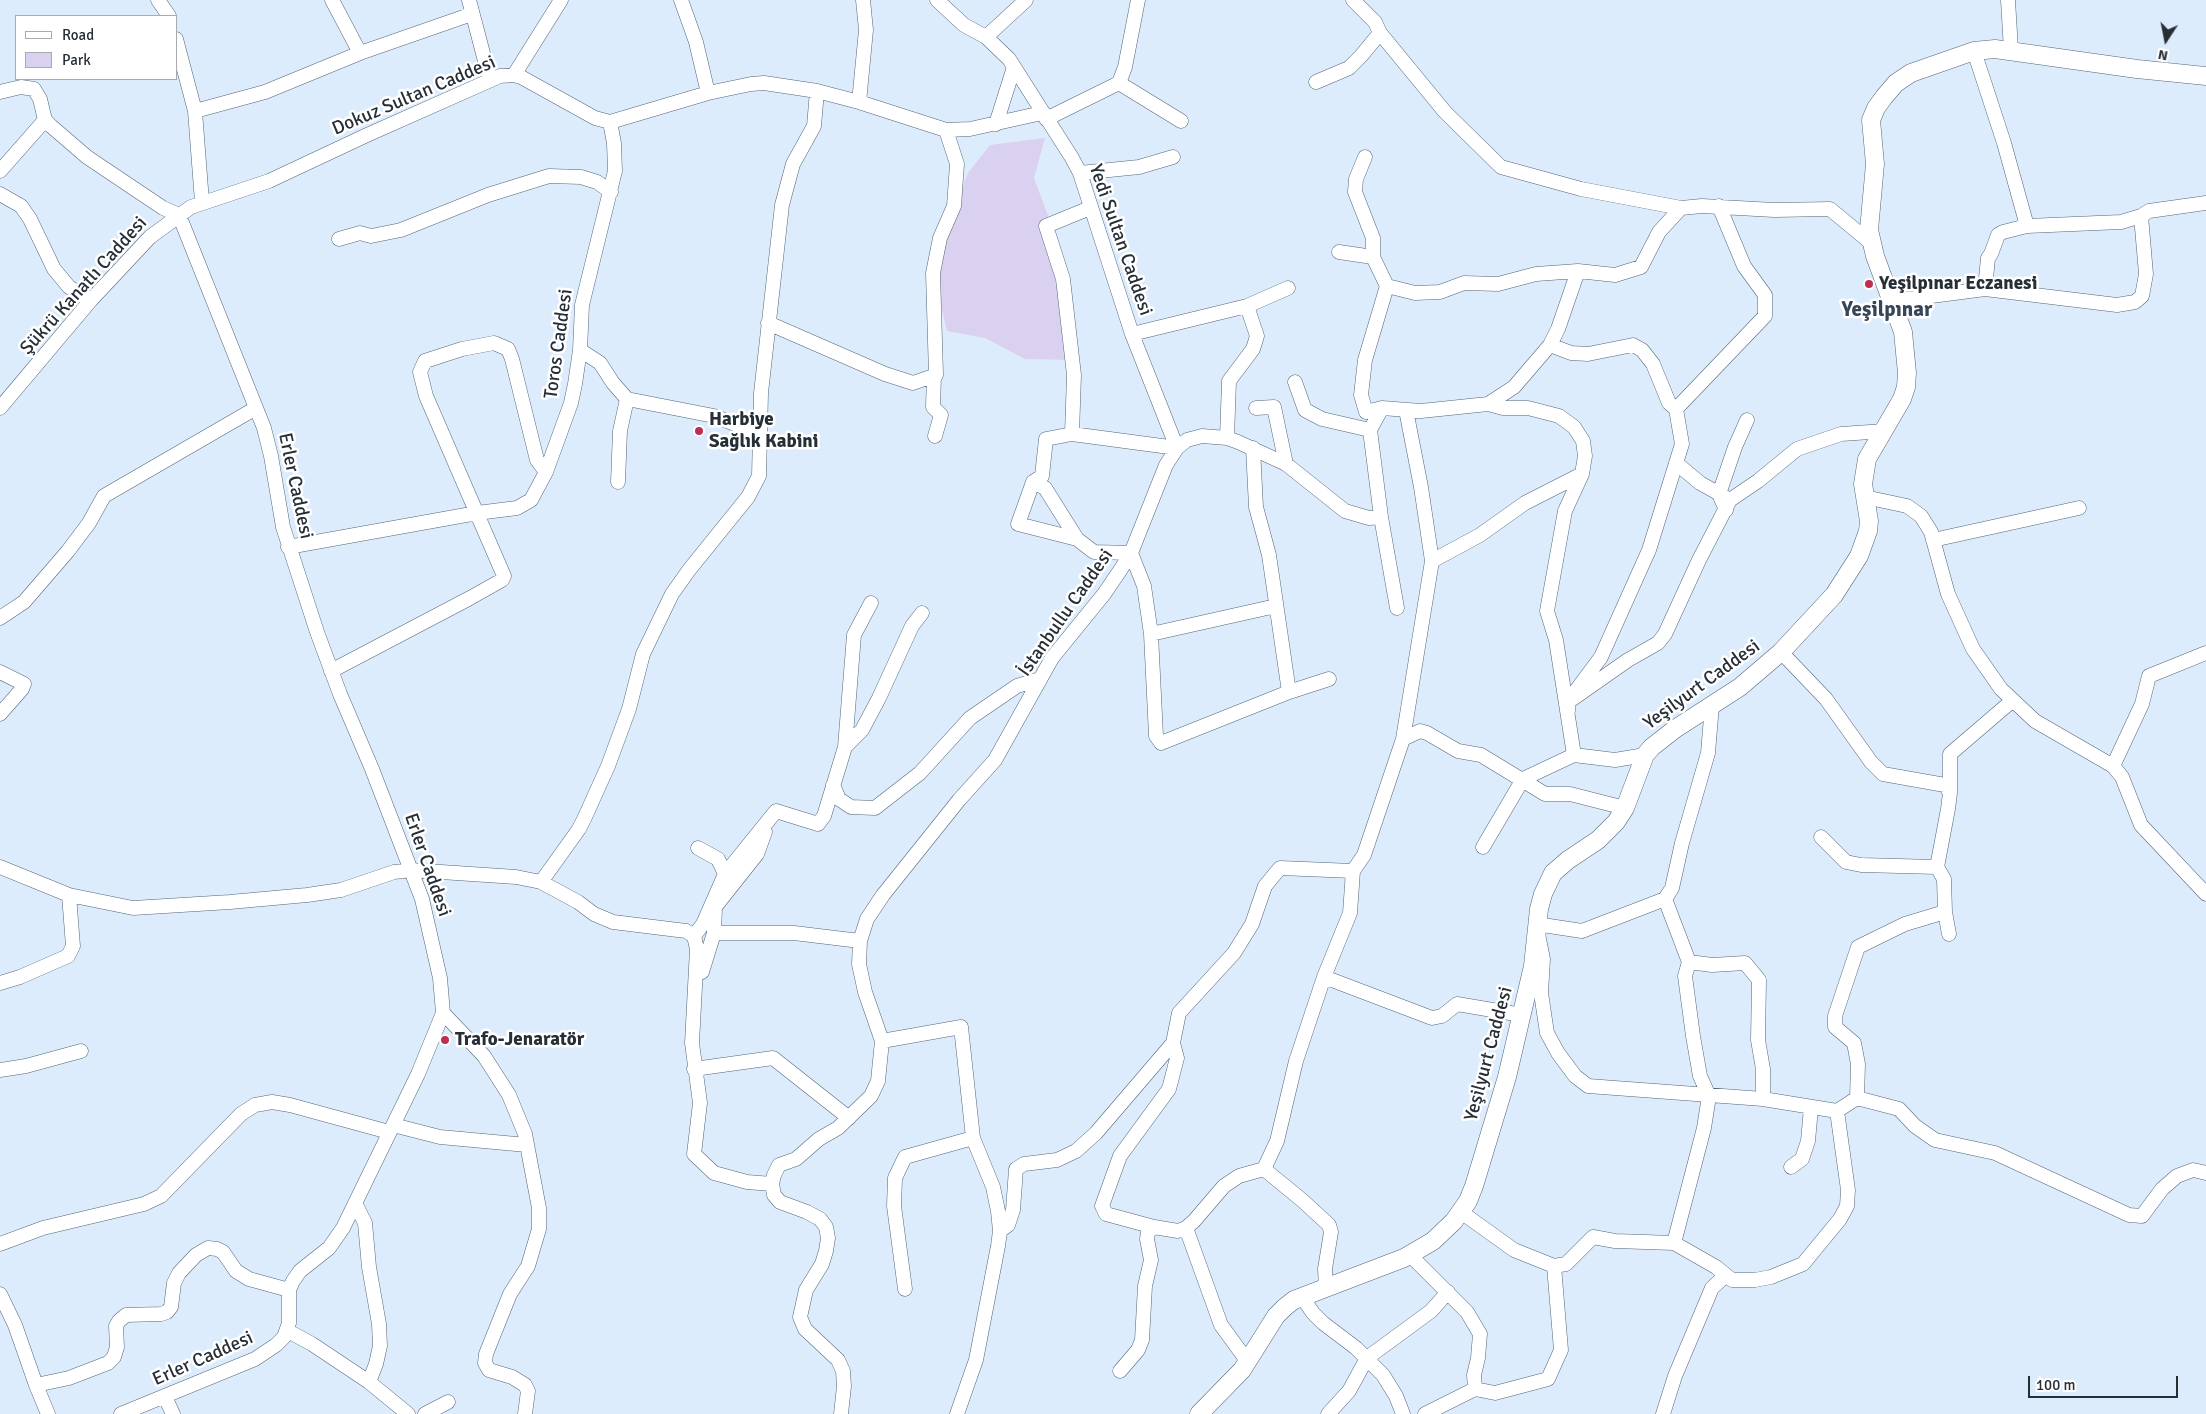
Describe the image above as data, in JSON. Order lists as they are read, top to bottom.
{
  "streets": {
    "main road": ["Yeşilyurt Caddesi"],
    "street": [
      "Dokuz Sultan Caddesi",
      "Yedi Sultan Caddesi",
      "Şükrü Kanatlı Caddesi",
      "Toros Caddesi",
      "Erler Caddesi",
      "İstanbullu Caddesi"
    ]
  },
  "crossings": [
    ["Dokuz Sultan Caddesi", "Şükrü Kanatlı Caddesi"],
    ["Dokuz Sultan Caddesi", "Toros Caddesi"],
    ["Dokuz Sultan Caddesi", "Erler Caddesi"],
    ["Yedi Sultan Caddesi", "İstanbullu Caddesi"],
    ["Şükrü Kanatlı Caddesi", "Erler Caddesi"],
    ["Toros Caddesi", "Erler Caddesi"]
  ],
  "districts": ["Yeşilpınar"],
  "places": ["Yeşilpınar Eczanesi", "Harbiye Sağlık Kabini", "Trafo-Jenaratör"],
  "legend": ["Road", "Park"],
  "scale_bar": "100 m",
  "north": "bottom"
}
